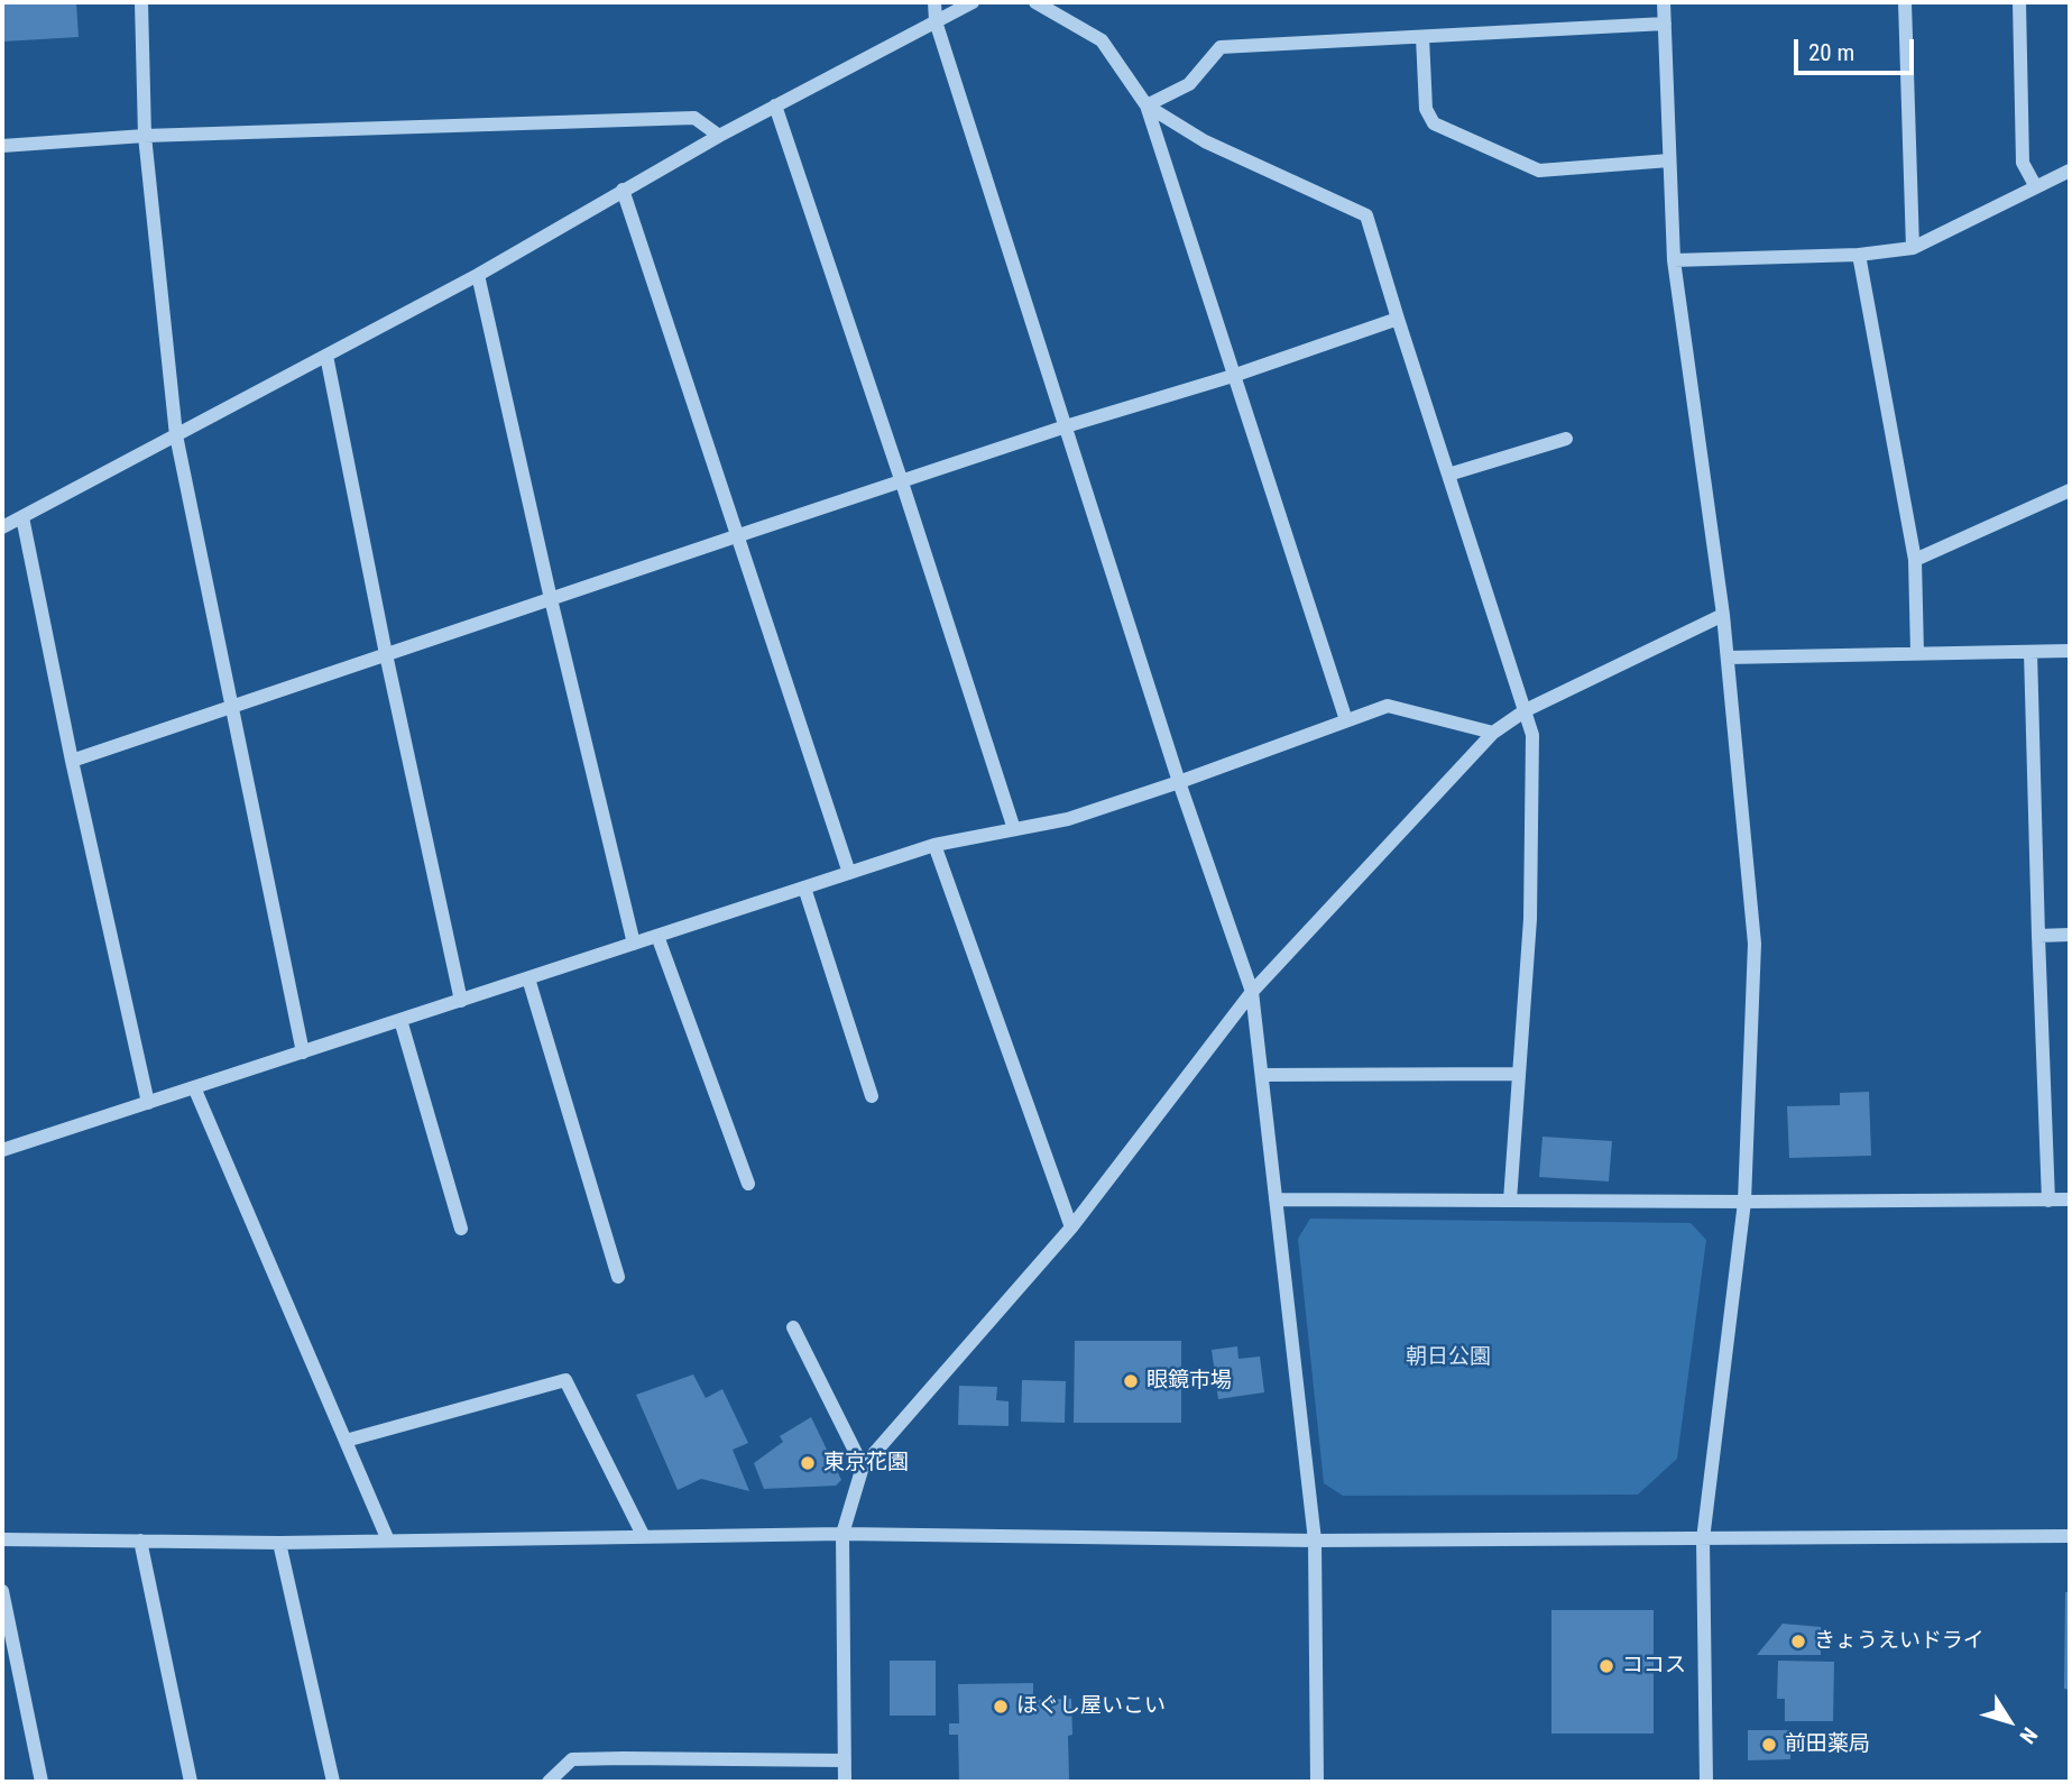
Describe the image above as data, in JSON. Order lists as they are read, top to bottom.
{
  "parks": ["朝日公園"],
  "places": [
    "眼鏡市場",
    "東京花園",
    "きょうえいドライ",
    "ココス",
    "ほぐし屋いこい",
    "前田薬局"
  ],
  "scale_bar": "20 m",
  "north": "bottom right"
}
